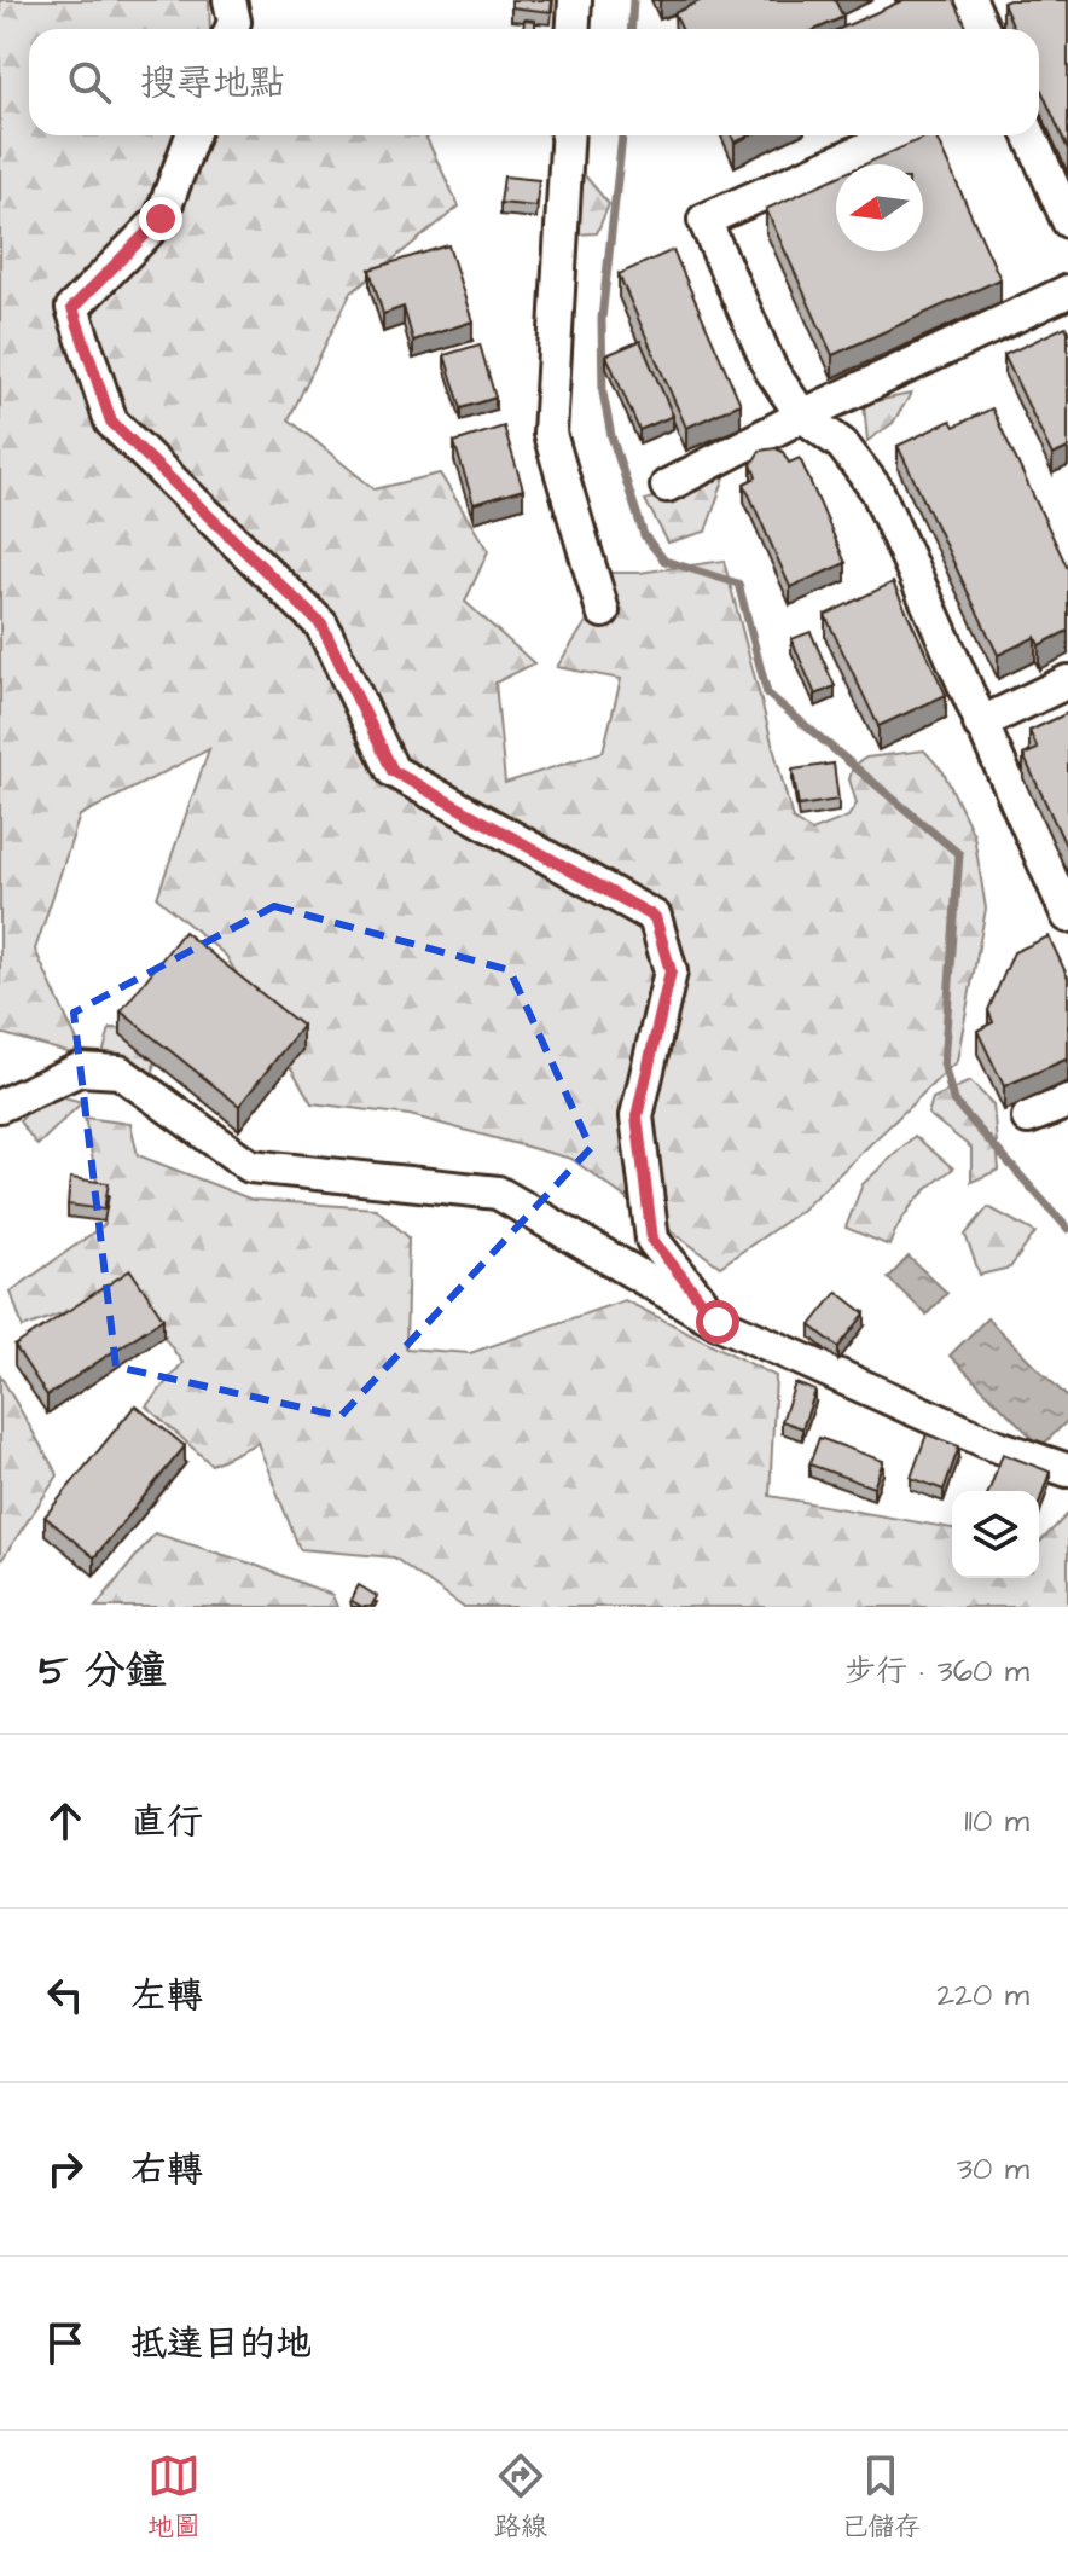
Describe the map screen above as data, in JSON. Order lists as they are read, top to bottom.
{
  "north": "left",
  "page": {
    "search": "搜尋地點",
    "heading": ["5 分鐘", "步行 · 360 m"],
    "list": [
      ["直行", "110 m"],
      ["左轉", "220 m"],
      ["右轉", "30 m"],
      "抵達目的地"
    ],
    "nav": ["地圖", "路線", "已儲存"]
  }
}
